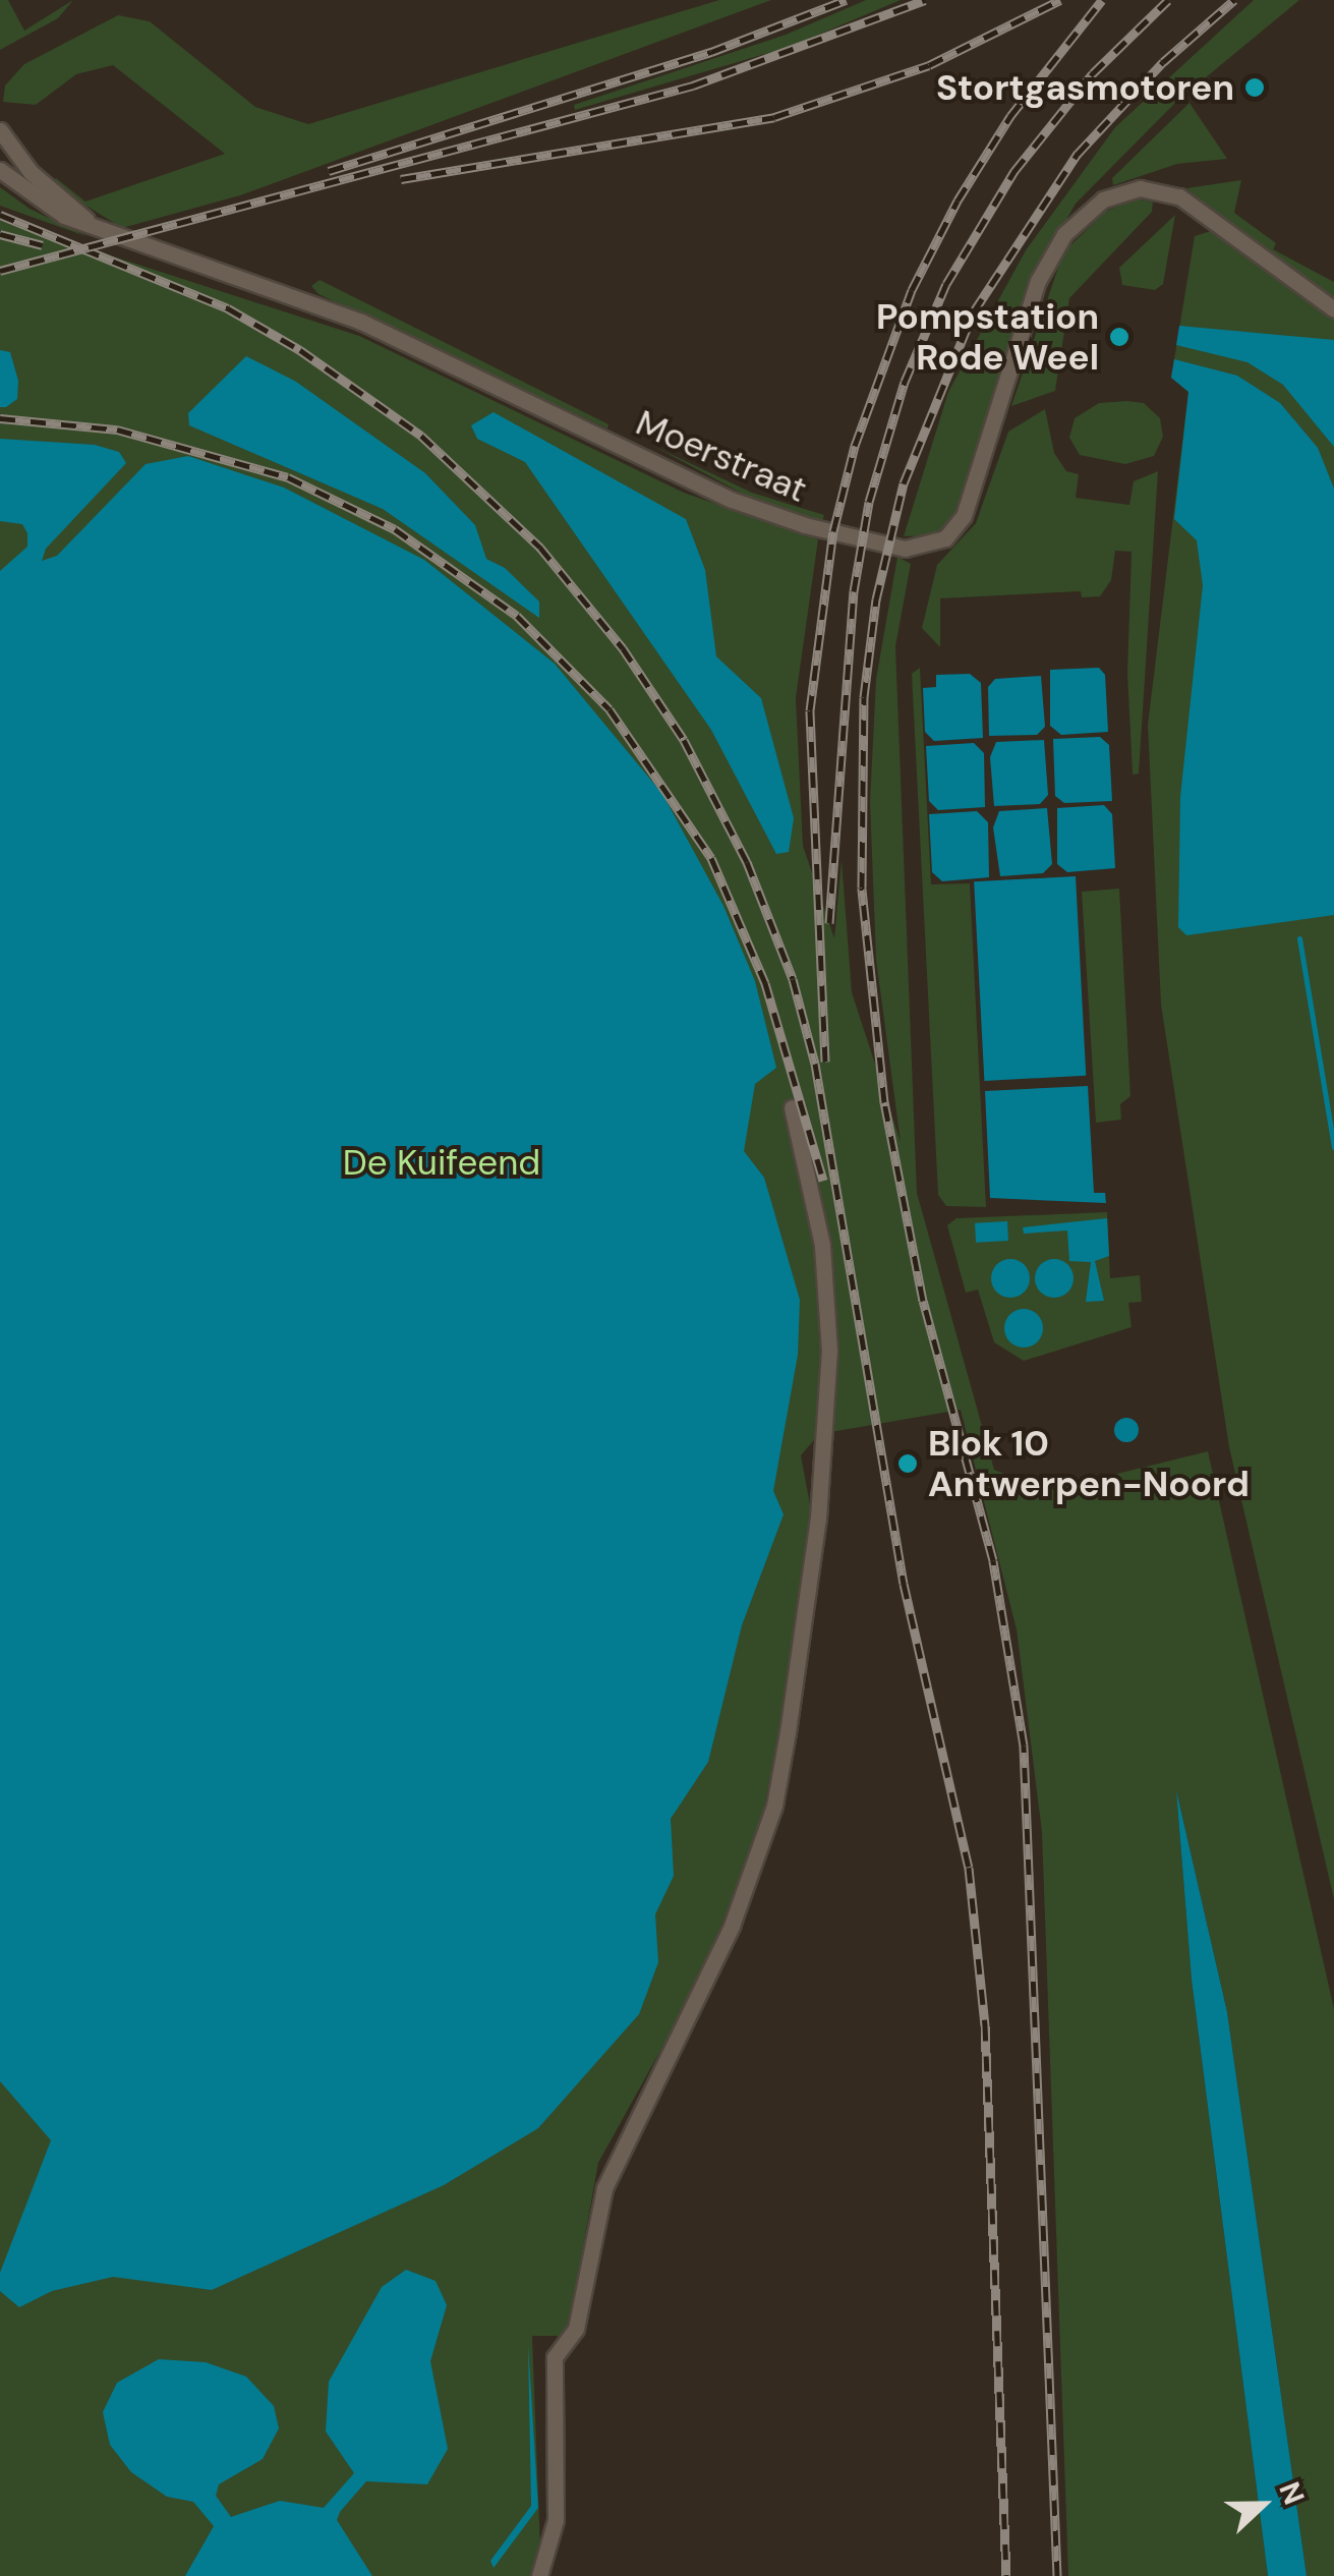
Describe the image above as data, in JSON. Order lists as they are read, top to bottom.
{
  "streets": {
    "street": ["Moerstraat"]
  },
  "parks": ["De Kuifeend"],
  "places": ["Stortgasmotoren", "Pompstation Rode Weel", "Blok 10 Antwerpen-Noord"],
  "north": "right"
}
